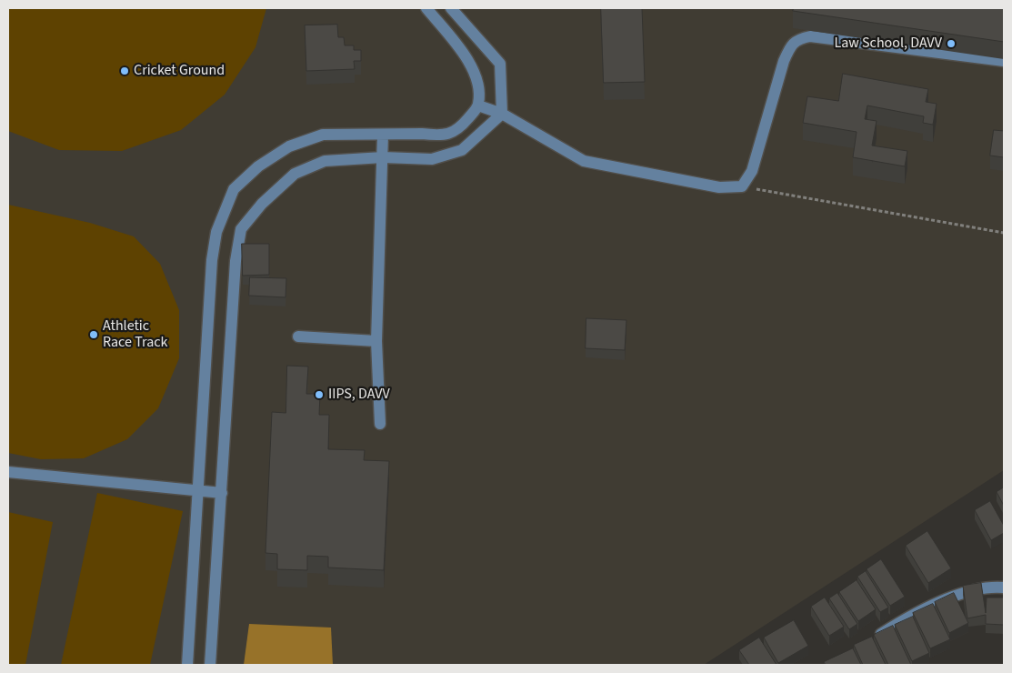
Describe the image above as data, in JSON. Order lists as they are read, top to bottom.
{
  "places": [
    "Law School, DAVV",
    "Cricket Ground",
    "Athletic Race Track",
    "IIPS, DAVV"
  ]
}
